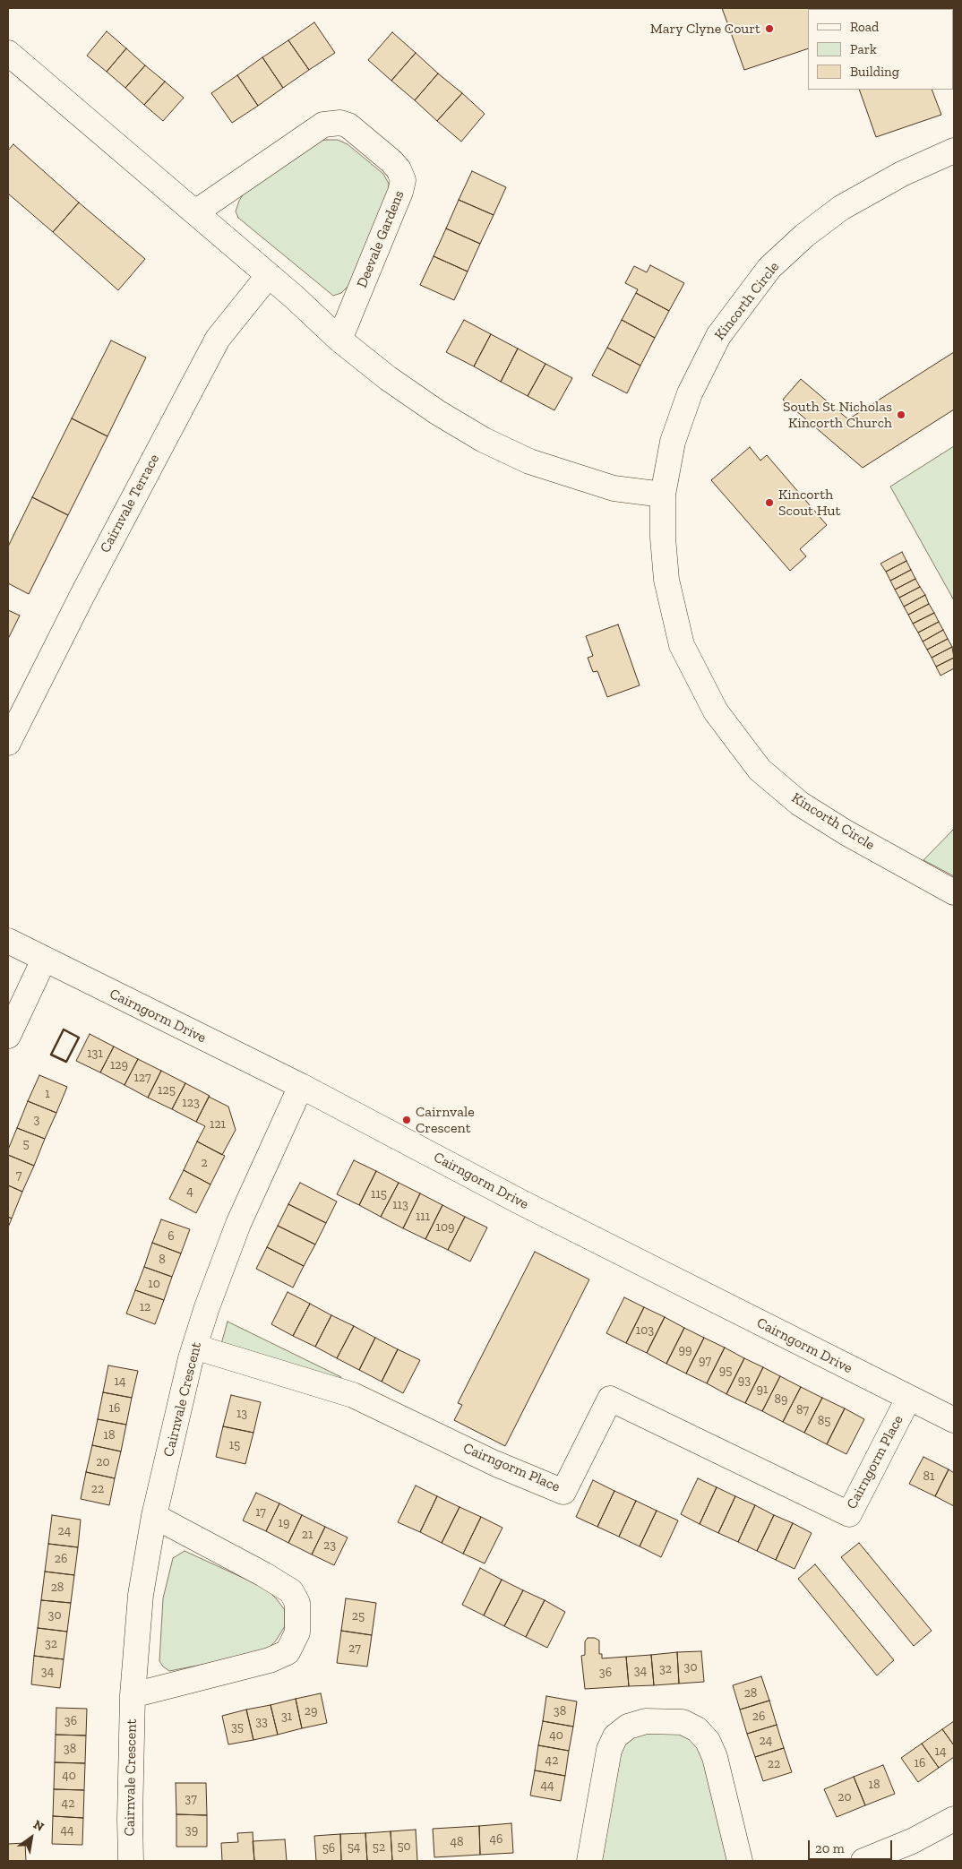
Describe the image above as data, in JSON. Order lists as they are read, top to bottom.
{
  "streets": {
    "street": [
      "Deevale Gardens",
      "Kincorth Circle",
      "Cairnvale Terrace",
      "Cairngorm Drive",
      "Cairnvale Crescent",
      "Cairngorm Place"
    ]
  },
  "crossings": [
    ["Cairngorm Drive", "Cairnvale Crescent"],
    ["Cairngorm Drive", "Cairngorm Place"],
    ["Cairnvale Crescent", "Cairngorm Place"]
  ],
  "places": [
    "Mary Clyne Court",
    "South St Nicholas Kincorth Church",
    "Kincorth Scout Hut",
    "Cairnvale Crescent"
  ],
  "house_numbers": [
    "131",
    "129",
    "127",
    "125",
    "1",
    "123",
    "3",
    "121",
    "5",
    "2",
    "7",
    "4",
    "115",
    "113",
    "111",
    "109",
    "6",
    "8",
    "10",
    "12",
    "103",
    "99",
    "97",
    "95",
    "93",
    "14",
    "91",
    "89",
    "16",
    "87",
    "13",
    "85",
    "18",
    "15",
    "20",
    "81",
    "22",
    "17",
    "19",
    "24",
    "21",
    "23",
    "26",
    "28",
    "30",
    "25",
    "32",
    "27",
    "30",
    "32",
    "34",
    "34",
    "36",
    "28",
    "29",
    "38",
    "31",
    "26",
    "36",
    "33",
    "35",
    "40",
    "24",
    "38",
    "14",
    "42",
    "16",
    "22",
    "40",
    "18",
    "44",
    "20",
    "37",
    "42",
    "44",
    "39",
    "46",
    "48",
    "50",
    "54",
    "52",
    "56"
  ],
  "legend": ["Road", "Park", "Building"],
  "scale_bar": "20 m",
  "north": "top right"
}
